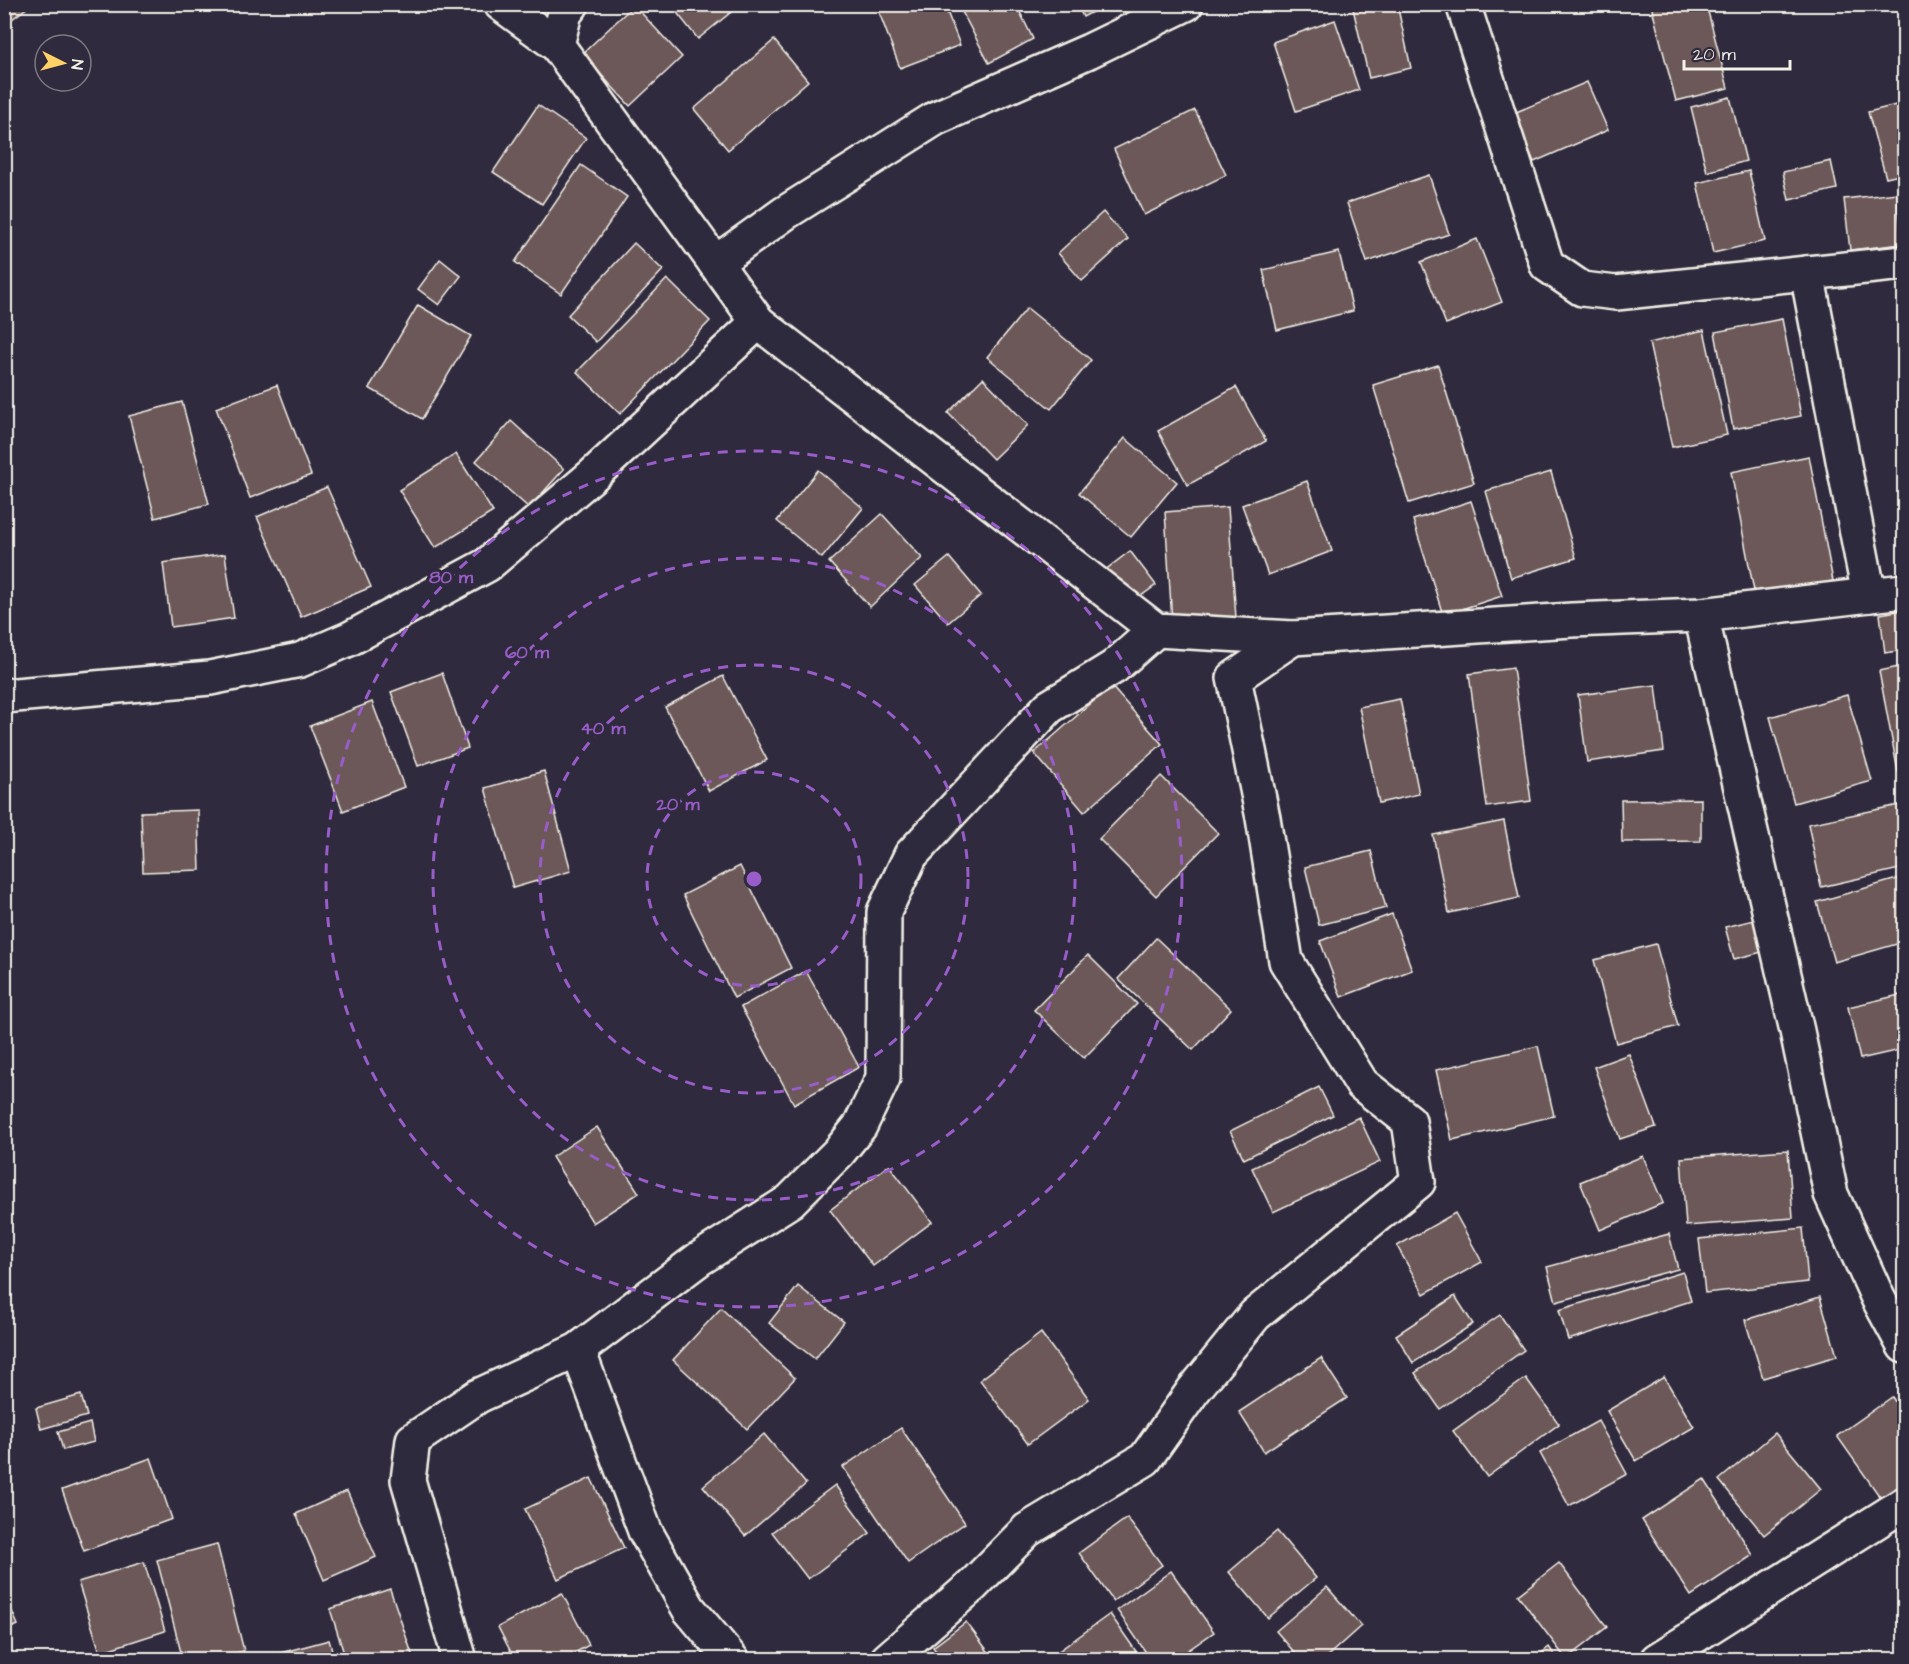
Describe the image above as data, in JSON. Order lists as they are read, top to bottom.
{
  "scale_bar": "20 m",
  "north": "right",
  "rings": [
    "80 m",
    "60 m",
    "40 m",
    "20 m"
  ]
}
